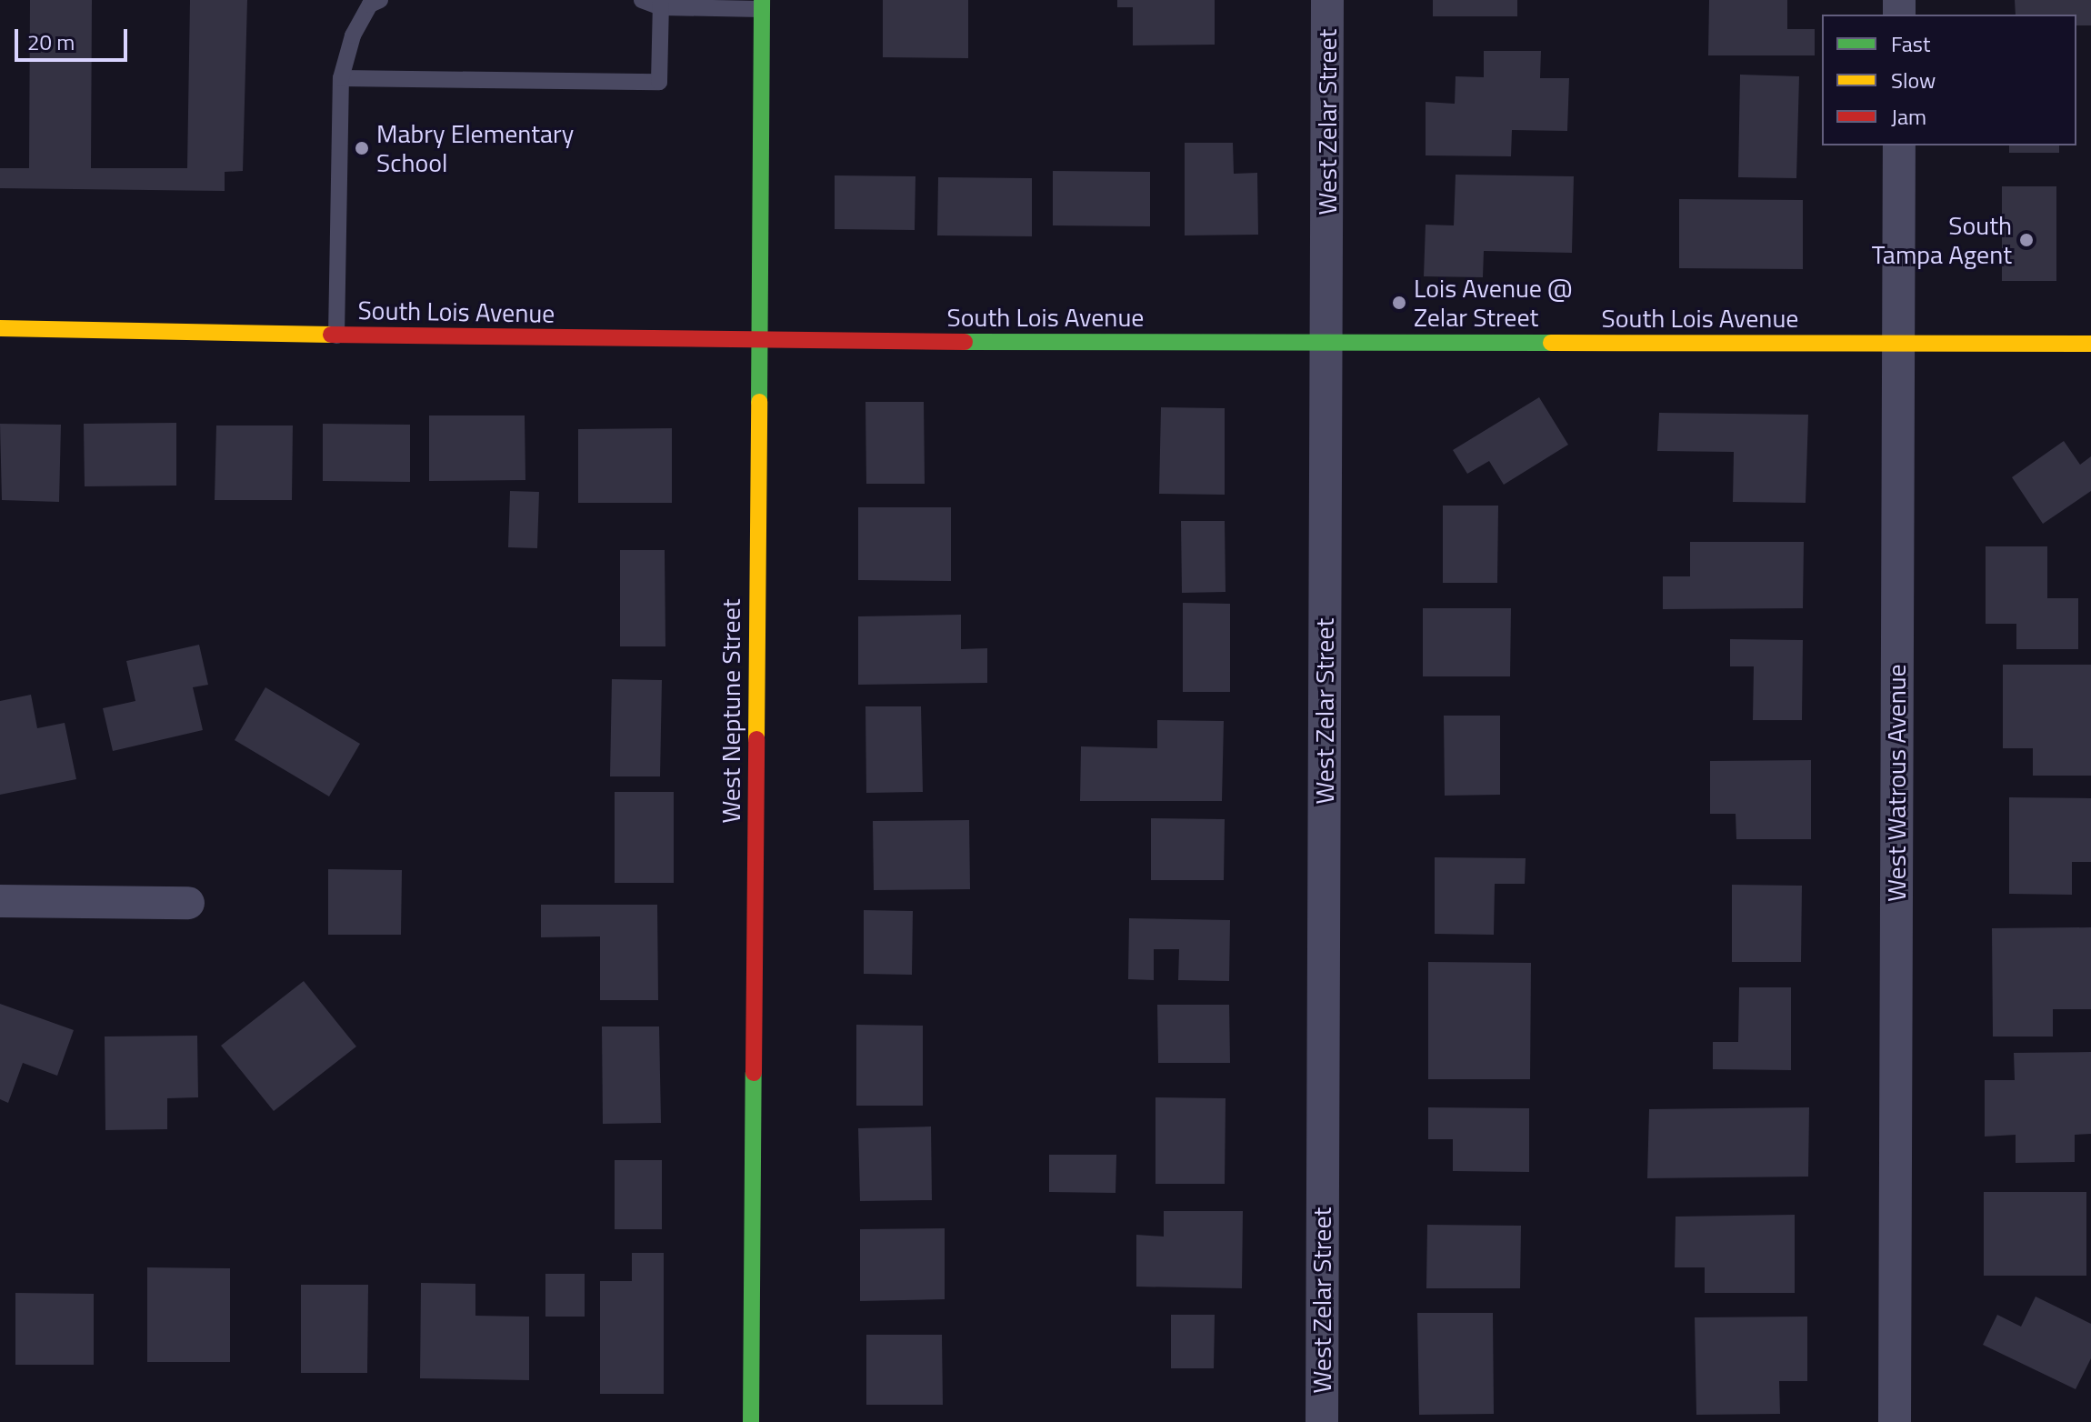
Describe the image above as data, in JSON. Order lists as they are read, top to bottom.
{
  "streets": {
    "street": [
      "West Zelar Street",
      "South Lois Avenue",
      "West Neptune Street",
      "West Watrous Avenue"
    ]
  },
  "crossings": [
    ["West Zelar Street", "South Lois Avenue"],
    ["South Lois Avenue", "West Neptune Street"],
    ["South Lois Avenue", "West Watrous Avenue"]
  ],
  "places": ["Mabry Elementary School", "South Tampa Agent", "Lois Avenue @ Zelar Street"],
  "legend": ["Fast", "Slow", "Jam"],
  "scale_bar": "20 m"
}
